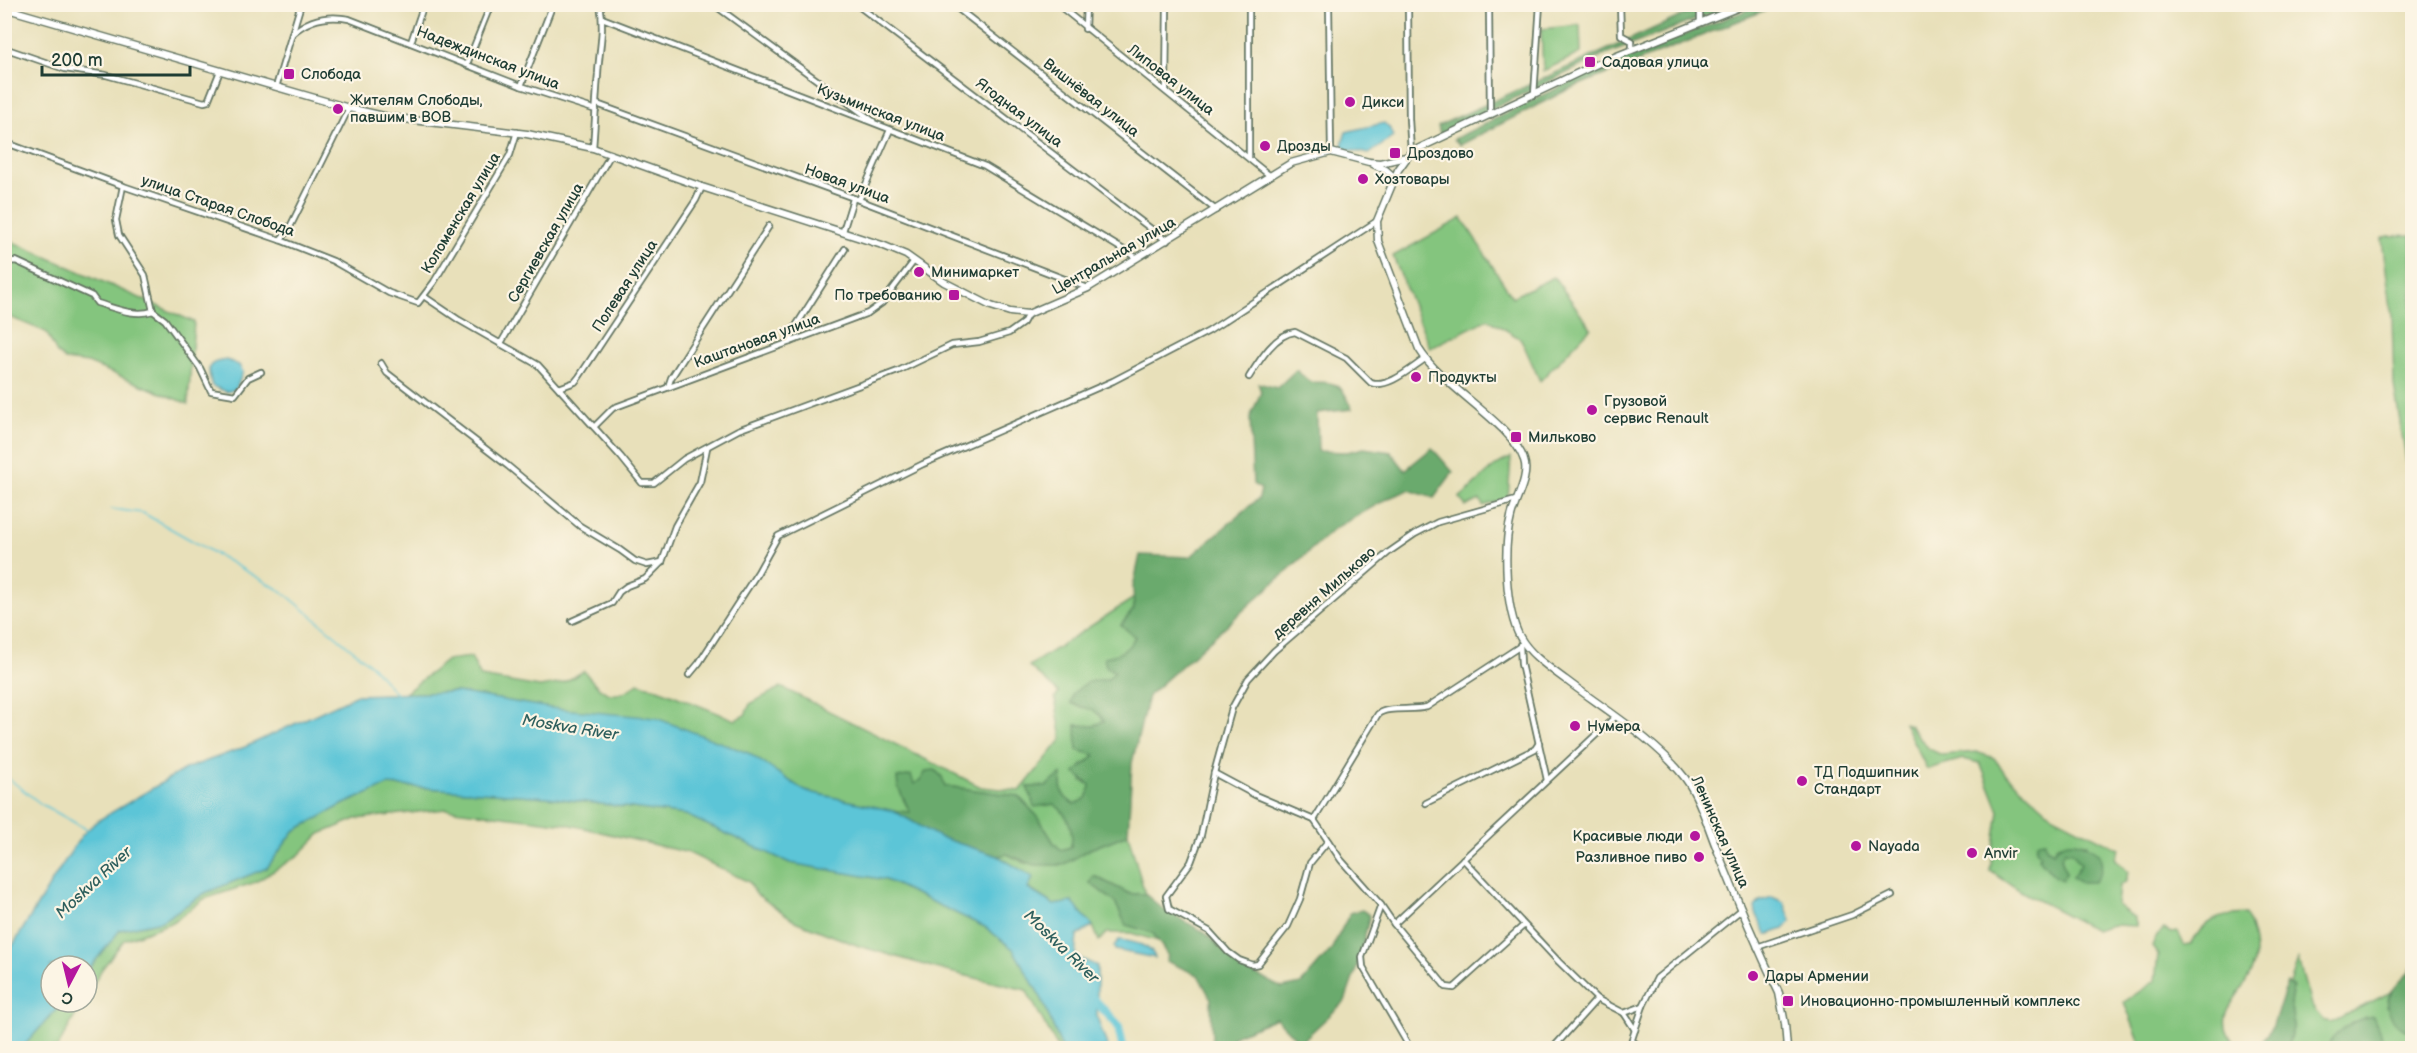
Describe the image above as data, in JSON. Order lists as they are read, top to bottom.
{
  "streets": {
    "street": [
      "Надеждинская улица",
      "Липовая улица",
      "Вишнёвая улица",
      "Кузьминская улица",
      "Ягодная улица",
      "Новая улица",
      "улица Старая Слобода",
      "Коломенская улица",
      "Сергиевская улица",
      "Центральная улица",
      "Полевая улица",
      "Каштановая улица",
      "деревня Мильково",
      "Ленинская улица"
    ]
  },
  "crossings": [
    ["Надеждинская улица", "Новая улица"],
    ["Липовая улица", "Центральная улица"],
    ["Вишнёвая улица", "Центральная улица"],
    ["Кузьминская улица", "Центральная улица"],
    ["Ягодная улица", "Центральная улица"],
    ["Новая улица", "Центральная улица"],
    ["улица Старая Слобода", "Коломенская улица"],
    ["деревня Мильково", "Ленинская улица"]
  ],
  "water": ["Moskva River"],
  "places": {
    "transit": [
      "Садовая улица",
      "Слобода",
      "Дроздово",
      "По требованию",
      "Мильково",
      "Иновационно-промышленный комплекс"
    ],
    "other": [
      "Дикси",
      "Жителям Слободы, павшим в ВОВ",
      "Дрозды",
      "Хозтовары",
      "Минимаркет",
      "Продукты",
      "Грузовой сервис Renault",
      "Нумера",
      "ТД Подшипник Стандарт",
      "Красивые люди",
      "Nayada",
      "Anvir",
      "Разливное пиво",
      "Дары Армении"
    ]
  },
  "scale_bar": "200 m",
  "north": "bottom"
}
